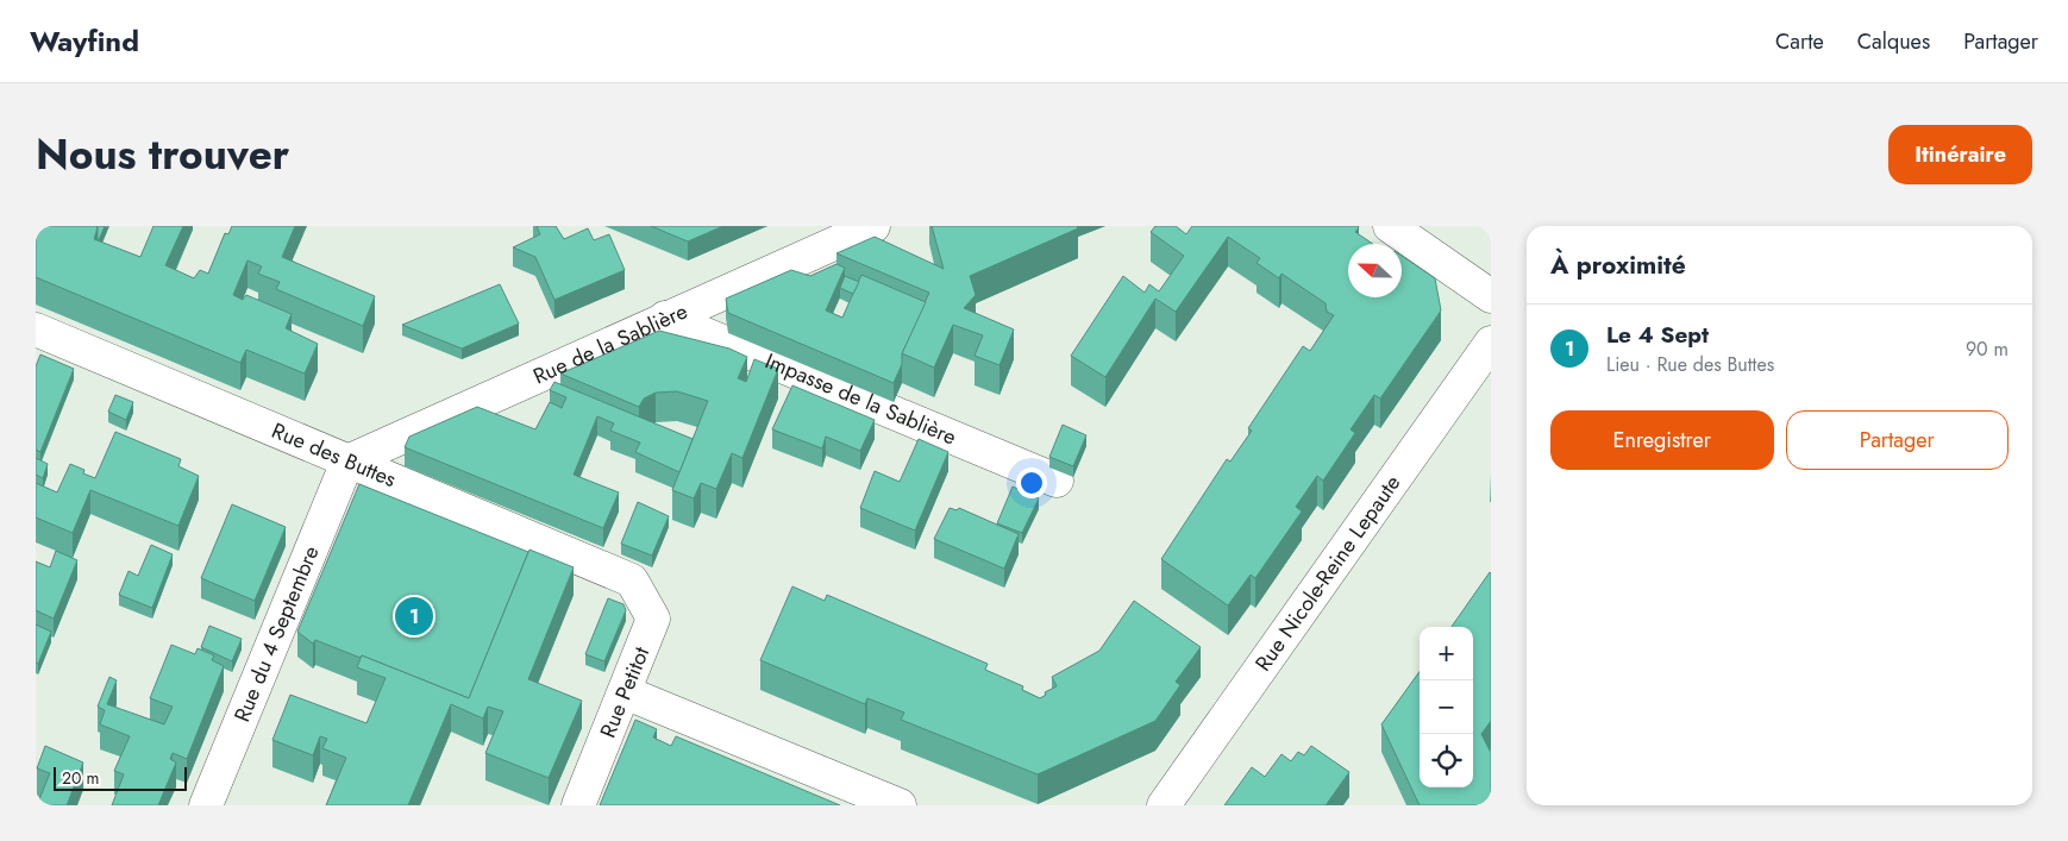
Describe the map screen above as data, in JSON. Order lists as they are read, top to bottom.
{
  "streets": {
    "street": [
      "Rue de la Sablière",
      "Impasse de la Sablière",
      "Rue des Buttes",
      "Rue Nicole-Reine Lepaute",
      "Rue du 4 Septembre",
      "Rue Petitot"
    ]
  },
  "crossings": [
    ["Rue de la Sablière", "Impasse de la Sablière"],
    ["Rue de la Sablière", "Rue des Buttes"],
    ["Rue de la Sablière", "Rue du 4 Septembre"],
    ["Rue des Buttes", "Rue du 4 Septembre"],
    ["Rue des Buttes", "Rue Petitot"]
  ],
  "scale_bar": "20 m",
  "north": "left",
  "page": {
    "header": "Wayfind",
    "nav": ["Carte", "Calques", "Partager"],
    "title": "Nous trouver",
    "buttons": [
      "Itinéraire",
      ["Enregistrer", "Partager"]
    ],
    "heading": "À proximité",
    "list": [
      {
        "mark": "1",
        "name": "Le 4 Sept",
        "note": "Lieu · Rue des Buttes",
        "value": "90 m"
      }
    ],
    "pins": "1",
    "map_buttons": ["+", "−"],
    "scale": "20 m"
  }
}
